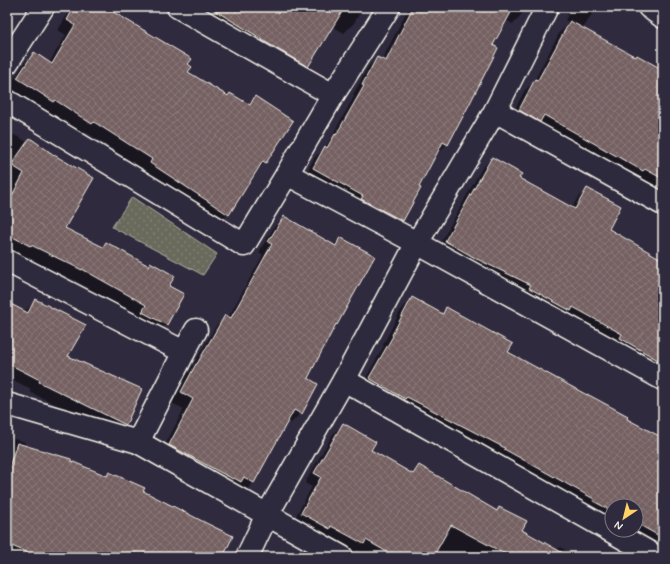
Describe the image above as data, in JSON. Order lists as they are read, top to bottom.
{
  "north": "bottom left"
}
